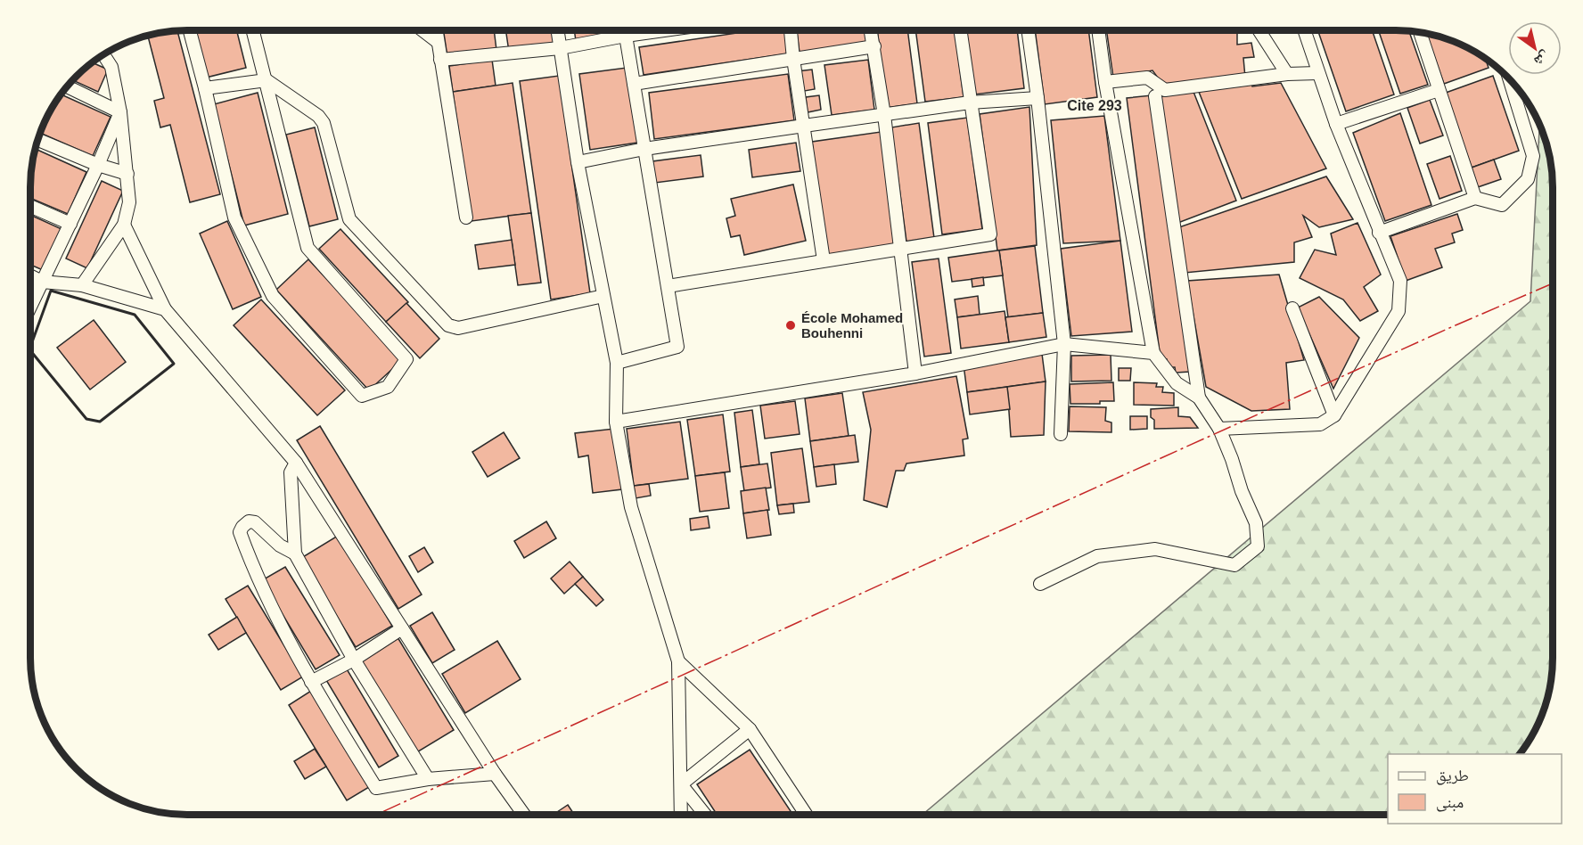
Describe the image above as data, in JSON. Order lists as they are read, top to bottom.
{
  "districts": ["Cite 293"],
  "places": ["École Mohamed Bouhenni"],
  "legend": ["طريق", "مبنى"],
  "north": "bottom right"
}
